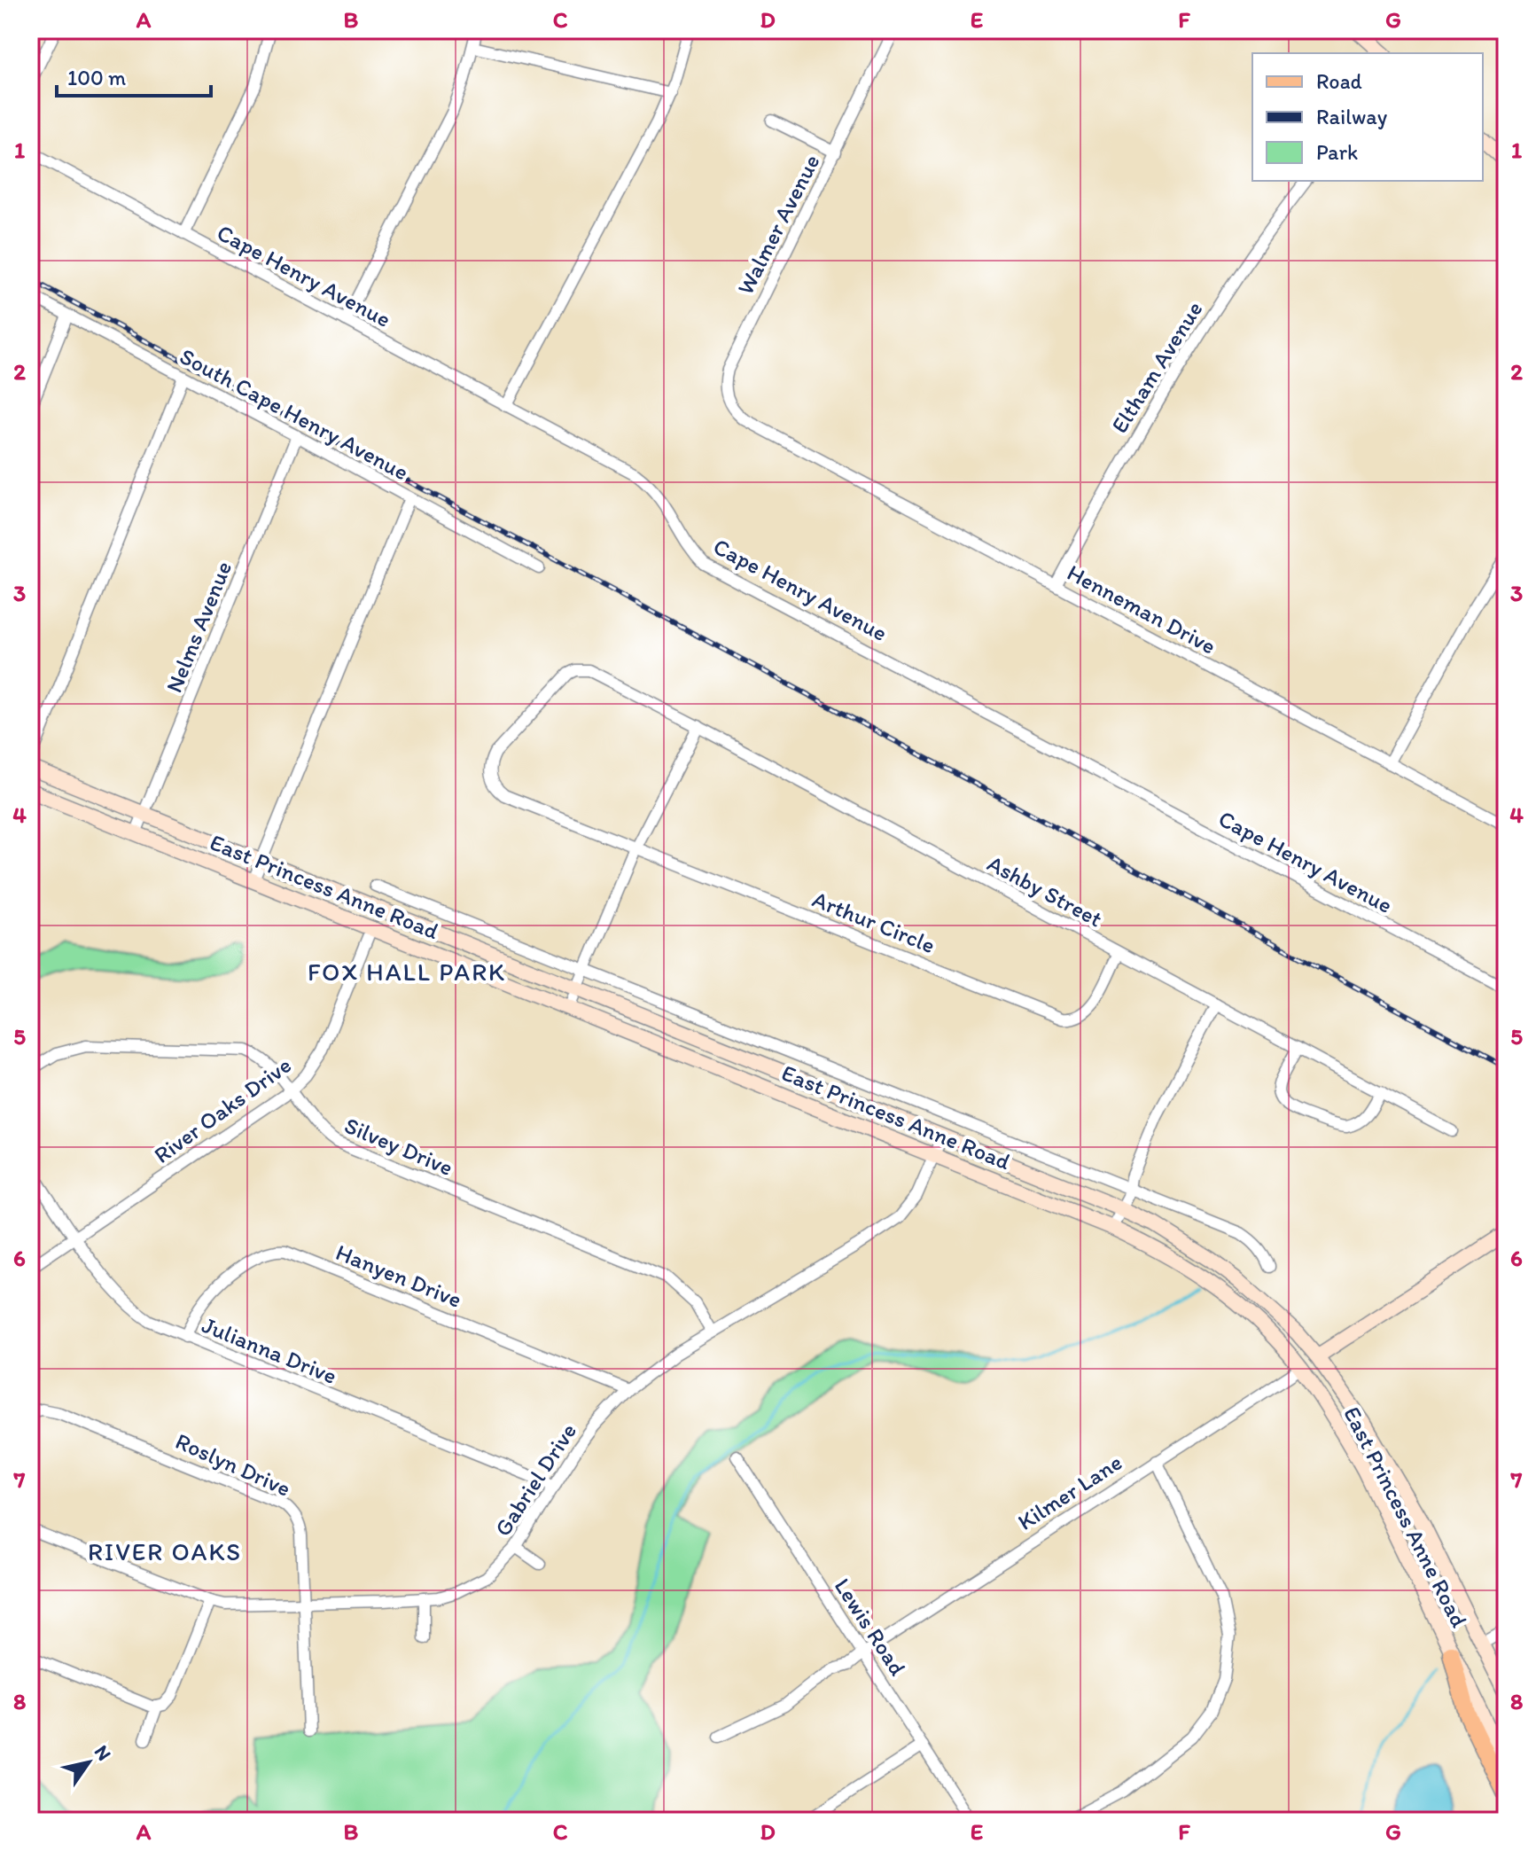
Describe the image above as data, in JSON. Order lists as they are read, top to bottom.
{
  "streets": {
    "main road": ["East Princess Anne Road", "Kilmer Lane"],
    "street": [
      "Walmer Avenue",
      "Cape Henry Avenue",
      "Eltham Avenue",
      "South Cape Henry Avenue",
      "Henneman Drive",
      "Nelms Avenue",
      "Ashby Street",
      "Arthur Circle",
      "River Oaks Drive",
      "Silvey Drive",
      "Hanyen Drive",
      "Julianna Drive",
      "Roslyn Drive",
      "Gabriel Drive",
      "Lewis Road"
    ]
  },
  "crossings": [
    ["Walmer Avenue", "Henneman Drive"],
    ["Eltham Avenue", "Henneman Drive"],
    ["South Cape Henry Avenue", "Nelms Avenue"],
    ["Nelms Avenue", "East Princess Anne Road"],
    ["East Princess Anne Road", "River Oaks Drive"],
    ["East Princess Anne Road", "Gabriel Drive"],
    ["East Princess Anne Road", "Kilmer Lane"],
    ["Ashby Street", "Arthur Circle"],
    ["River Oaks Drive", "Silvey Drive"],
    ["River Oaks Drive", "Julianna Drive"],
    ["Silvey Drive", "Gabriel Drive"],
    ["Hanyen Drive", "Julianna Drive"],
    ["Hanyen Drive", "Gabriel Drive"],
    ["Julianna Drive", "Gabriel Drive"],
    ["Roslyn Drive", "Gabriel Drive"],
    ["Kilmer Lane", "Lewis Road"]
  ],
  "districts": ["FOX HALL PARK", "RIVER OAKS"],
  "legend": ["Road", "Railway", "Park"],
  "scale_bar": "100 m",
  "north": "top right",
  "grid": {
    "columns": [
      "A",
      "B",
      "C",
      "D",
      "E",
      "F",
      "G"
    ],
    "rows": [
      "1",
      "2",
      "3",
      "4",
      "5",
      "6",
      "7",
      "8"
    ]
  }
}
